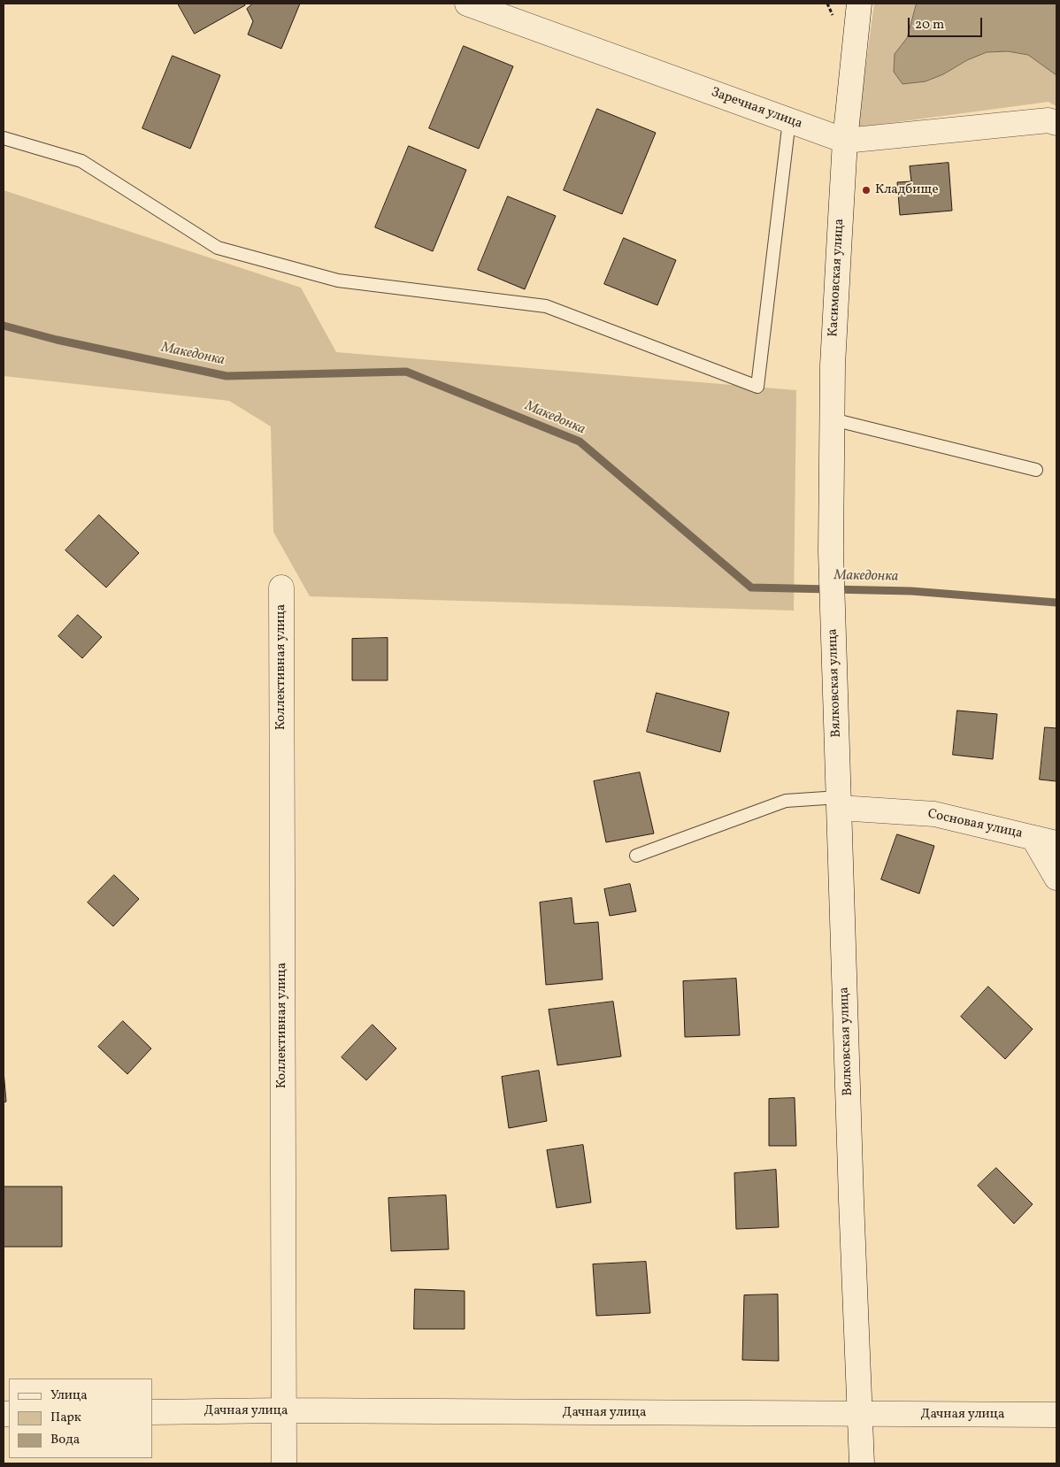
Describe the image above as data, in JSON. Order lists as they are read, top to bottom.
{
  "streets": {
    "street": [
      "Заречная улица",
      "Касимовская улица",
      "Коллективная улица",
      "Вялковская улица",
      "Сосновая улица",
      "Дачная улица"
    ]
  },
  "crossings": [
    ["Заречная улица", "Касимовская улица"],
    ["Касимовская улица", "Вялковская улица"],
    ["Коллективная улица", "Дачная улица"],
    ["Вялковская улица", "Сосновая улица"],
    ["Вялковская улица", "Дачная улица"]
  ],
  "water": ["Македонка"],
  "places": ["Кладбище"],
  "legend": ["Улица", "Парк", "Вода"],
  "scale_bar": "20 m"
}
